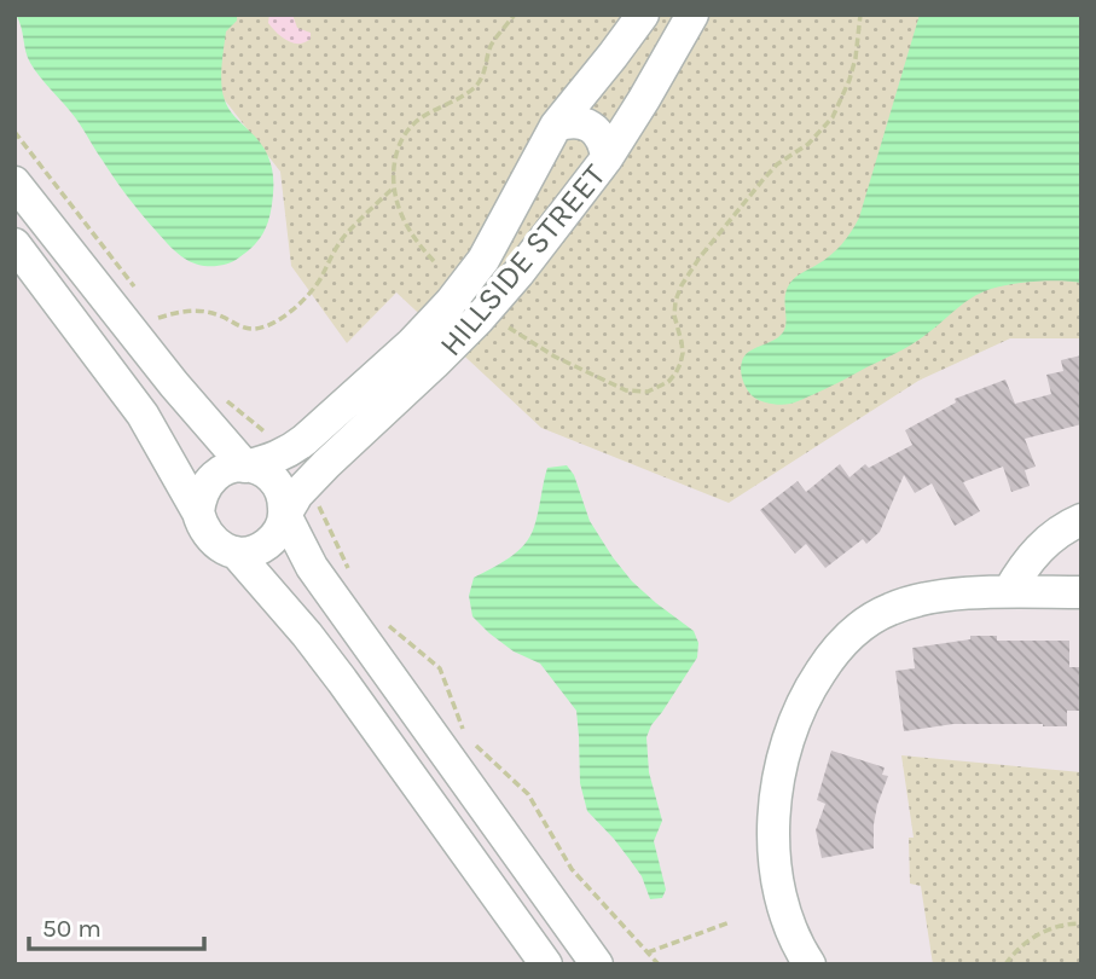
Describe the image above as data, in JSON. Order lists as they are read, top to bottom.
{
  "streets": {
    "street": ["HILLSIDE STREET"]
  },
  "scale_bar": "50 m"
}
